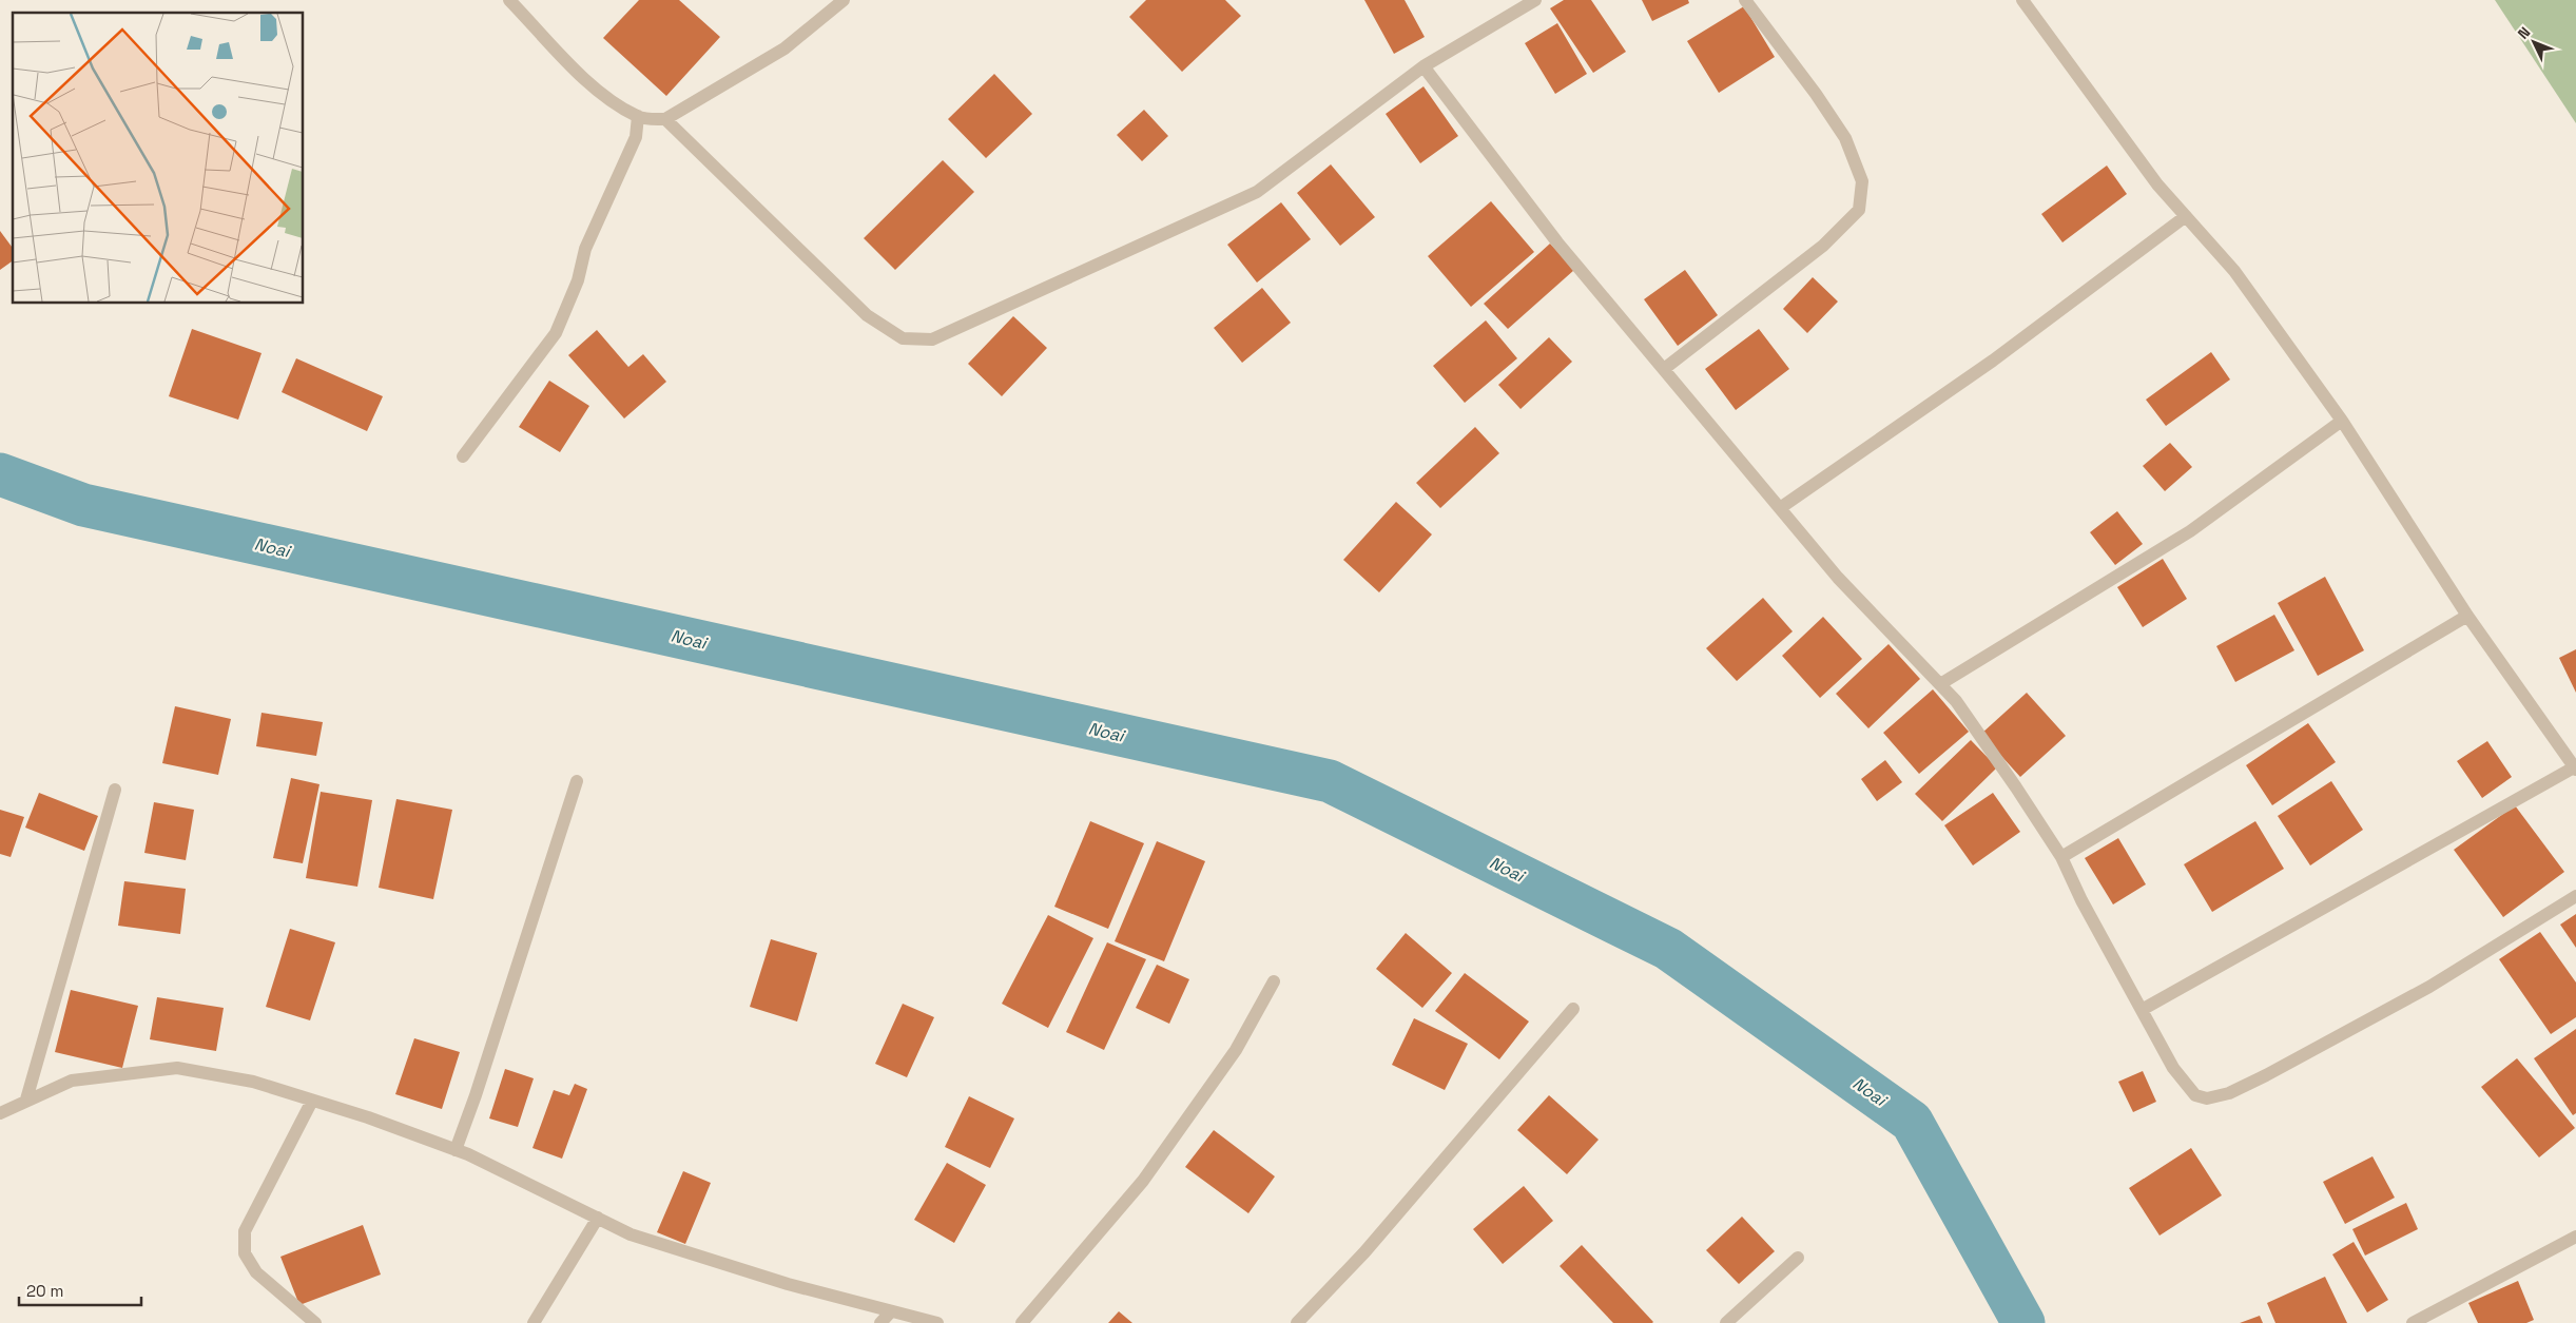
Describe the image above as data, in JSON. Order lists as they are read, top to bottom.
{
  "water": ["Noai"],
  "scale_bar": "20 m",
  "north": "top left"
}
